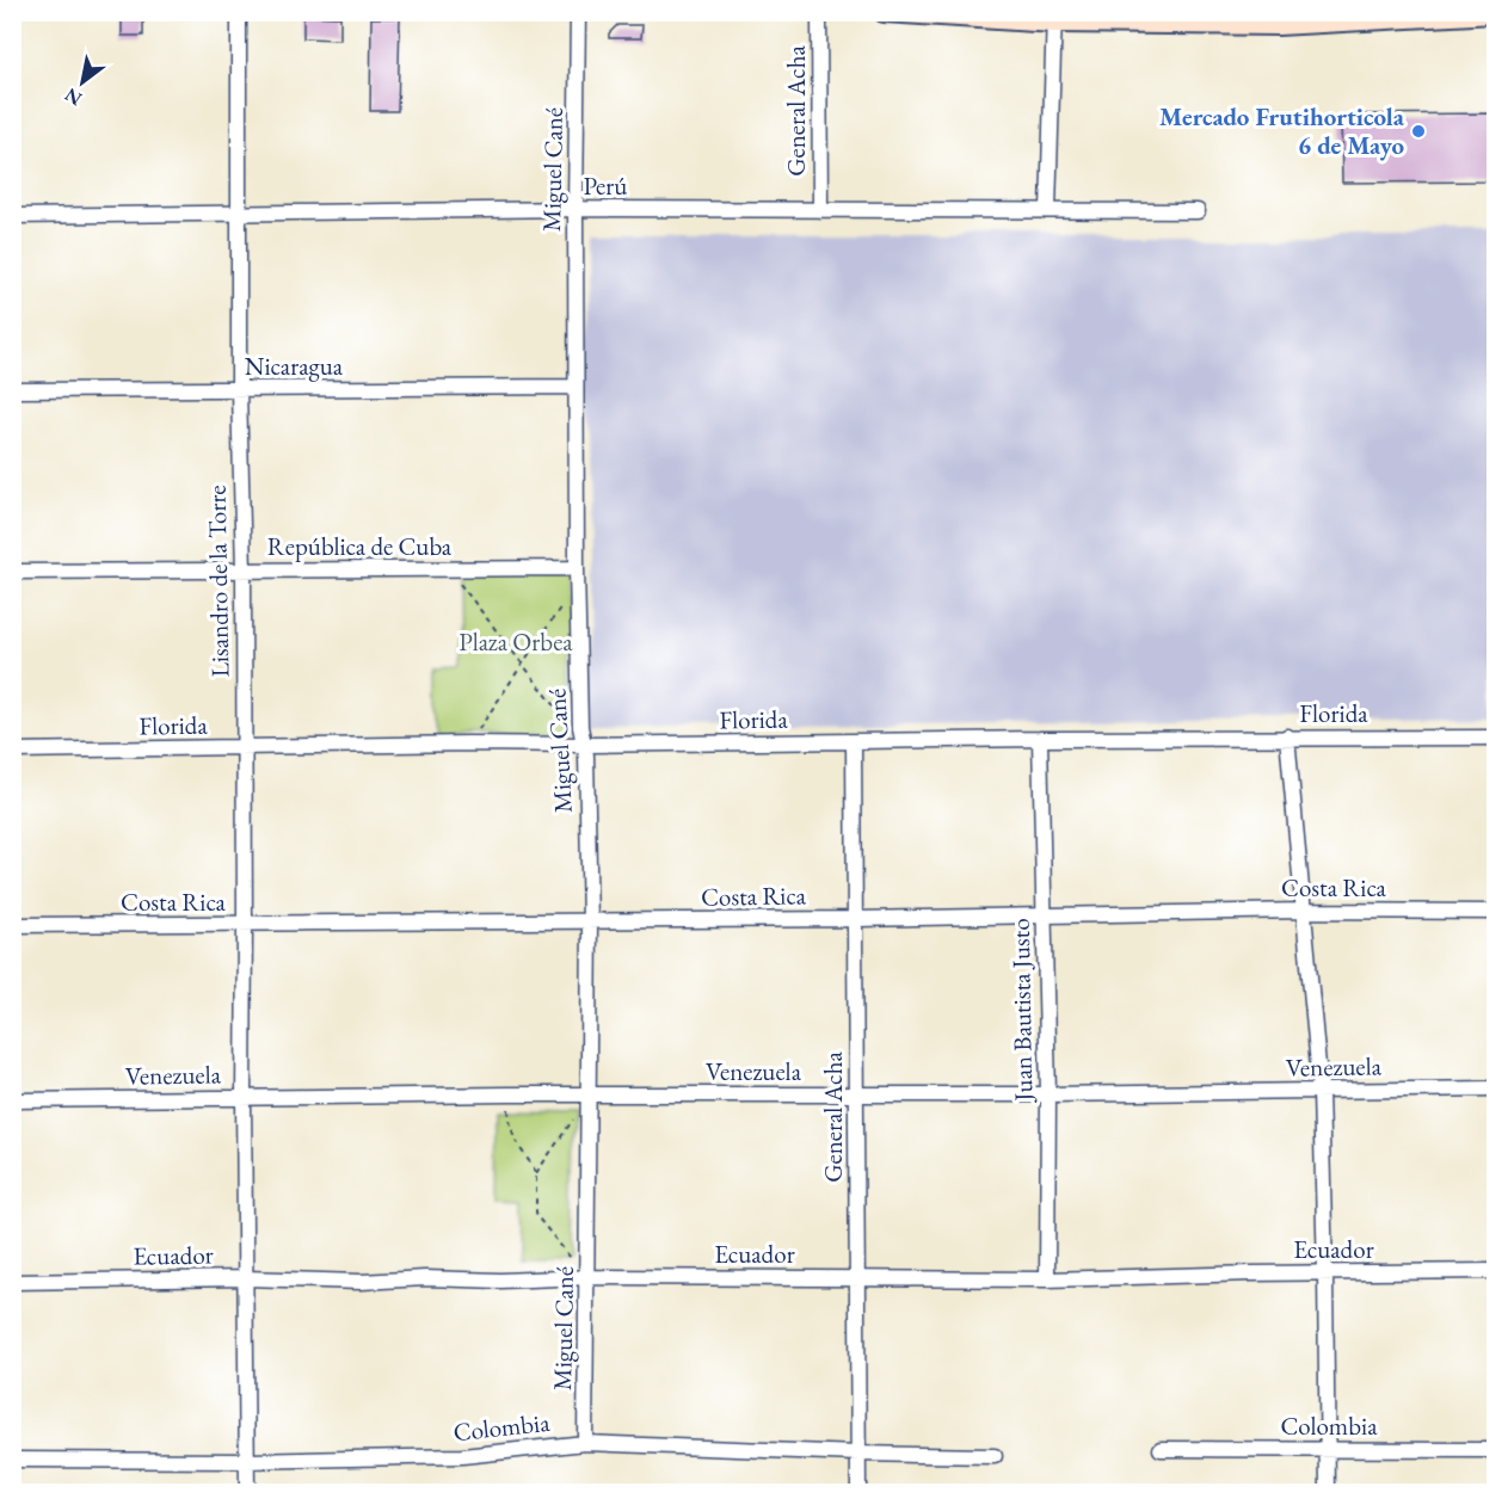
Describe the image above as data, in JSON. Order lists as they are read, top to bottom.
{
  "streets": {
    "street": [
      "General Acha",
      "Miguel Cané",
      "Perú",
      "Nicaragua",
      "República de Cuba",
      "Lisandro de la Torre",
      "Florida",
      "Costa Rica",
      "Juan Bautista Justo",
      "Venezuela",
      "Ecuador",
      "Colombia"
    ]
  },
  "crossings": [
    ["General Acha", "Perú"],
    ["General Acha", "Florida"],
    ["General Acha", "Costa Rica"],
    ["General Acha", "Venezuela"],
    ["General Acha", "Ecuador"],
    ["General Acha", "Colombia"],
    ["Miguel Cané", "Perú"],
    ["Miguel Cané", "Nicaragua"],
    ["Miguel Cané", "República de Cuba"],
    ["Miguel Cané", "Florida"],
    ["Miguel Cané", "Costa Rica"],
    ["Miguel Cané", "Venezuela"],
    ["Miguel Cané", "Ecuador"],
    ["Miguel Cané", "Colombia"],
    ["Perú", "Lisandro de la Torre"],
    ["Nicaragua", "Lisandro de la Torre"],
    ["República de Cuba", "Lisandro de la Torre"],
    ["Lisandro de la Torre", "Florida"],
    ["Lisandro de la Torre", "Costa Rica"],
    ["Lisandro de la Torre", "Venezuela"],
    ["Lisandro de la Torre", "Ecuador"],
    ["Lisandro de la Torre", "Colombia"],
    ["Florida", "Juan Bautista Justo"],
    ["Costa Rica", "Juan Bautista Justo"],
    ["Juan Bautista Justo", "Venezuela"],
    ["Juan Bautista Justo", "Ecuador"]
  ],
  "parks": ["Plaza Orbea"],
  "places": ["Mercado Frutihorticola 6 de Mayo"],
  "north": "bottom left"
}
